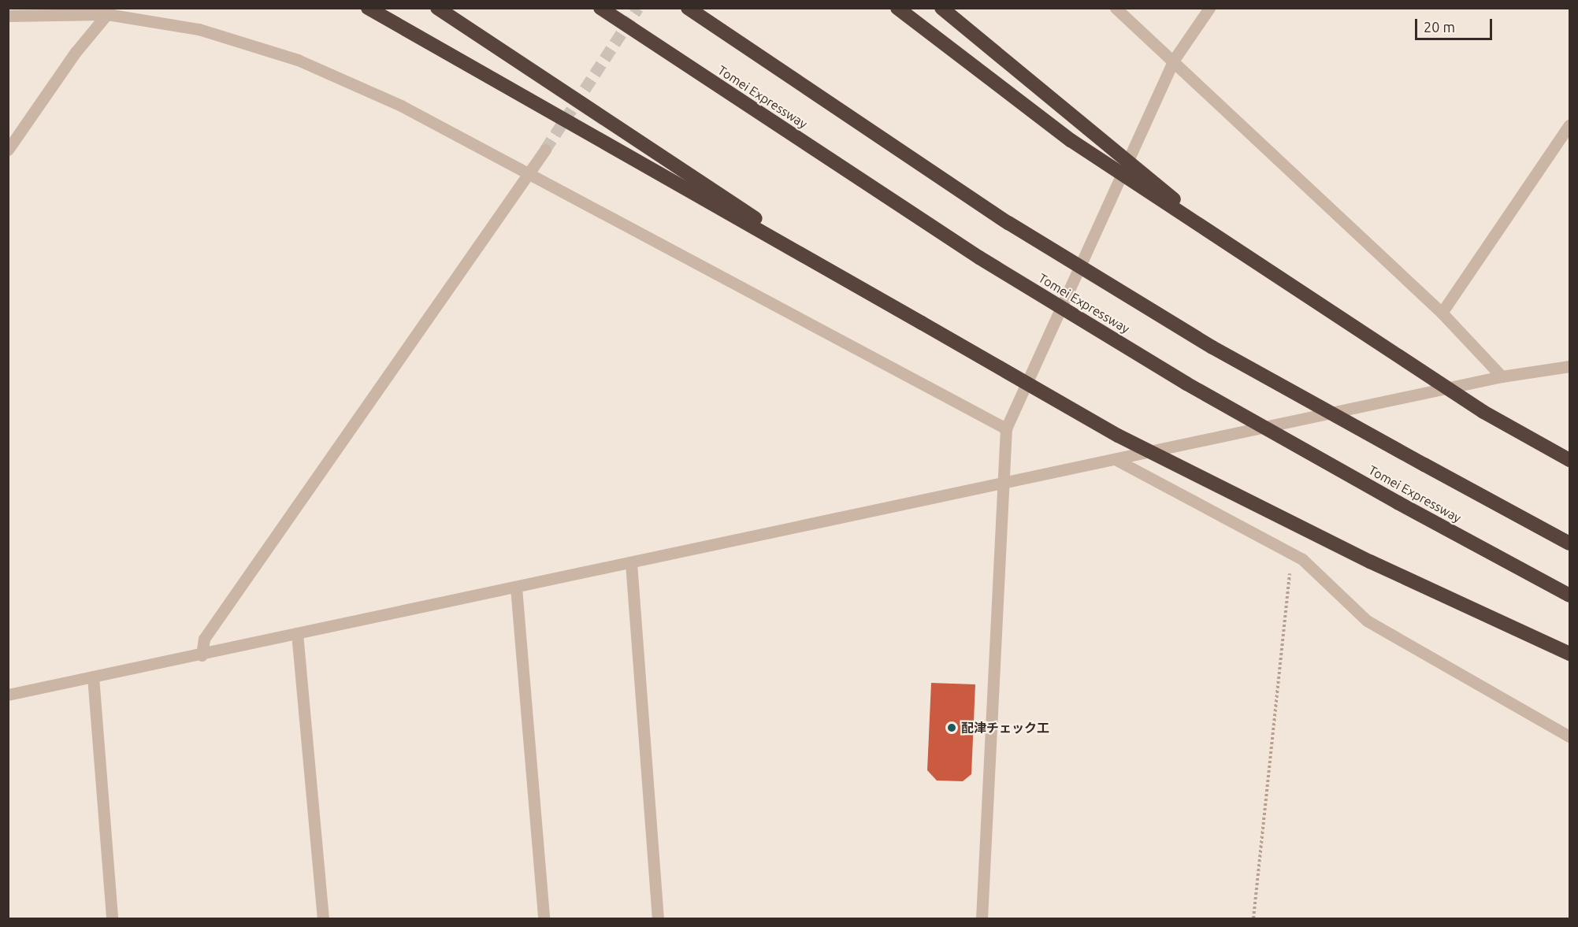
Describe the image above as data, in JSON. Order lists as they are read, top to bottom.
{
  "streets": {
    "highway": ["Tomei Expressway"]
  },
  "places": ["配津チェック工"],
  "scale_bar": "20 m"
}
